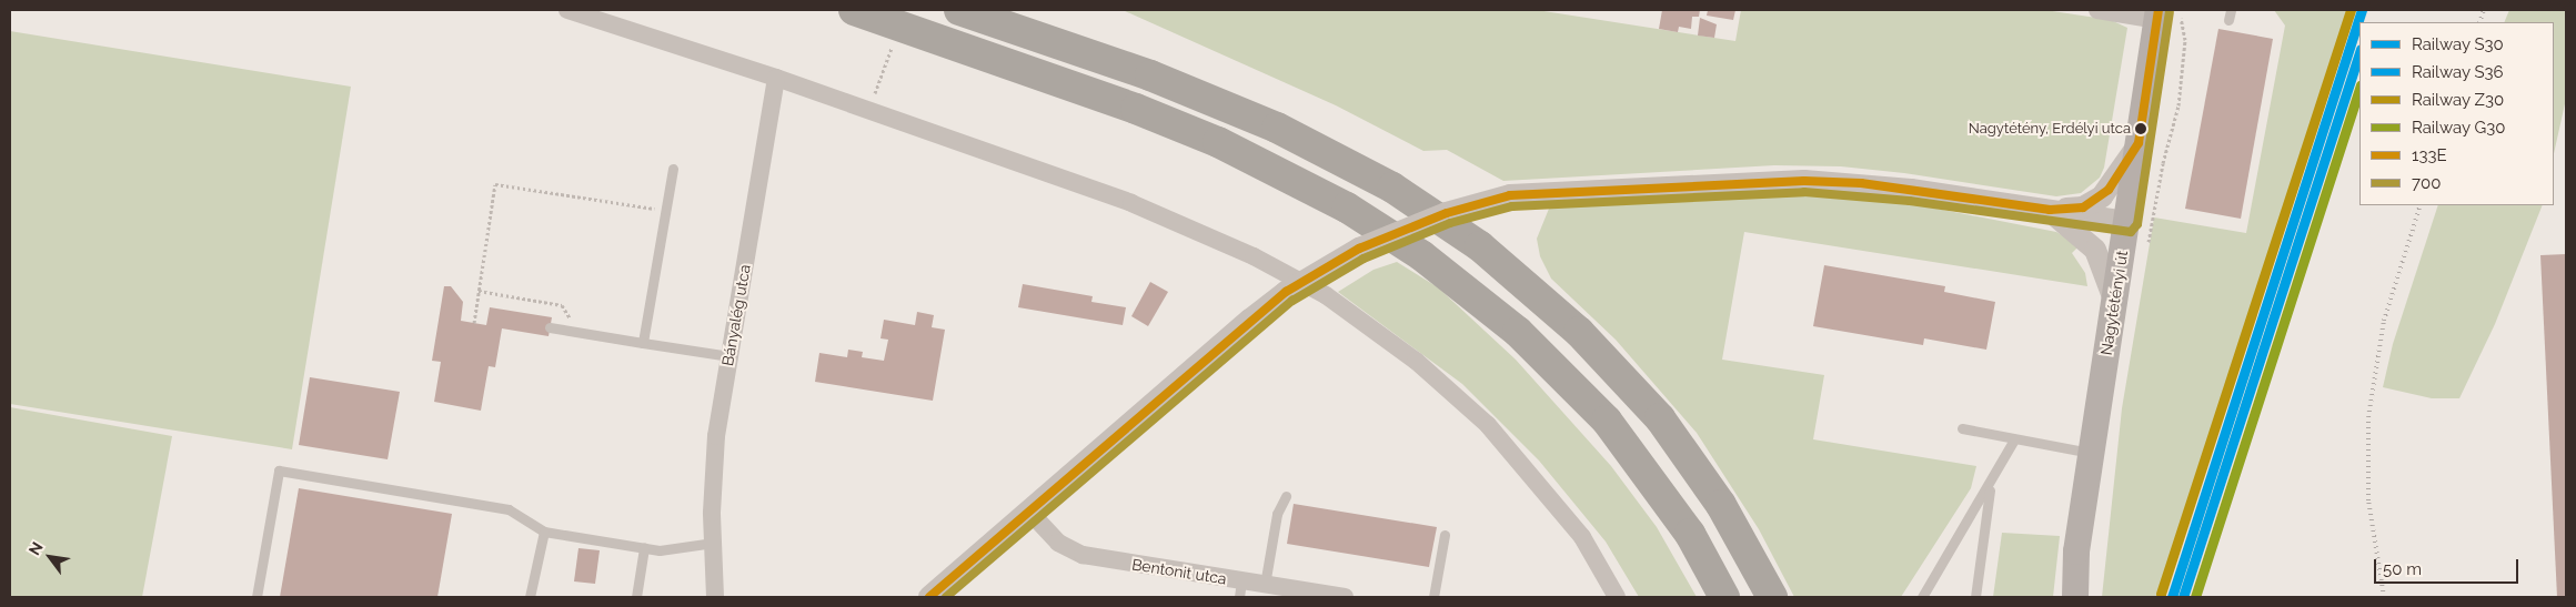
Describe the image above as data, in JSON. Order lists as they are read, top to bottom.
{
  "streets": {
    "main road": ["Nagytétényi út"],
    "street": ["Bányalég utca", "Bentonit utca"]
  },
  "places": ["Nagytétény, Erdélyi utca"],
  "lines": [
    "rail line S30",
    "rail line Z30",
    "transit line 133E",
    "transit line 700",
    "rail line S36",
    "rail line G30"
  ],
  "legend": [
    "Railway S30",
    "Railway S36",
    "Railway Z30",
    "Railway G30",
    "133E",
    "700"
  ],
  "scale_bar": "50 m",
  "north": "top left"
}
